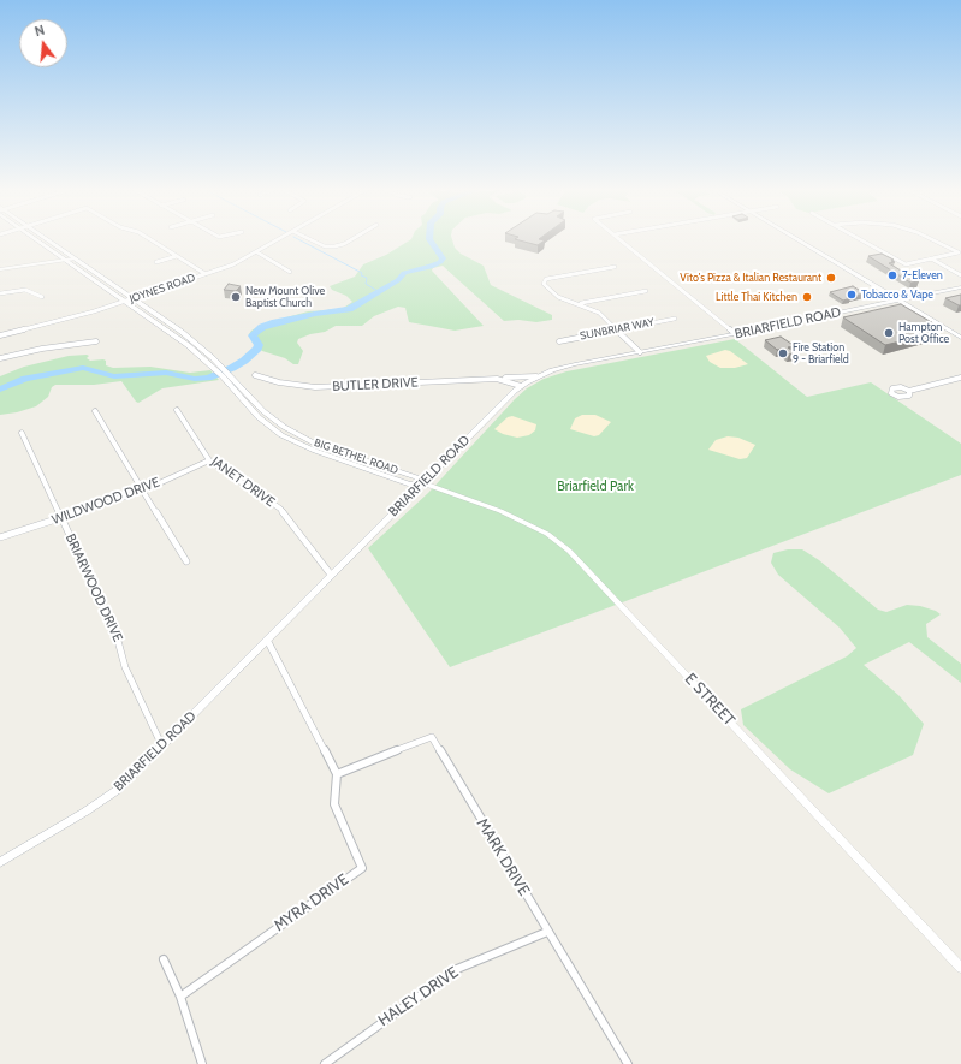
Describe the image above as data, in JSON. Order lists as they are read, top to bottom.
{
  "streets": {
    "main road": ["BRIARFIELD ROAD", "BIG BETHEL ROAD"],
    "street": [
      "JOYNES ROAD",
      "SUNBRIAR WAY",
      "BUTLER DRIVE",
      "JANET DRIVE",
      "WILDWOOD DRIVE",
      "BRIARWOOD DRIVE",
      "E STREET",
      "MARK DRIVE",
      "MYRA DRIVE",
      "HALEY DRIVE"
    ]
  },
  "crossings": [
    ["JOYNES ROAD", "BIG BETHEL ROAD"],
    ["BRIARFIELD ROAD", "BUTLER DRIVE"],
    ["BRIARFIELD ROAD", "BIG BETHEL ROAD"],
    ["BRIARFIELD ROAD", "JANET DRIVE"],
    ["BRIARFIELD ROAD", "BRIARWOOD DRIVE"],
    ["BRIARFIELD ROAD", "E STREET"],
    ["BIG BETHEL ROAD", "E STREET"],
    ["JANET DRIVE", "WILDWOOD DRIVE"],
    ["WILDWOOD DRIVE", "BRIARWOOD DRIVE"],
    ["MARK DRIVE", "MYRA DRIVE"],
    ["MARK DRIVE", "HALEY DRIVE"]
  ],
  "parks": ["Briarfield Park"],
  "places": [
    "7-Eleven",
    "Vito's Pizza & Italian Restaurant",
    "Tobacco & Vape",
    "New Mount Olive Baptist Church",
    "Little Thai Kitchen",
    "Hampton Post Office",
    "Fire Station 9 - Briarfield"
  ],
  "north": "top"
}
